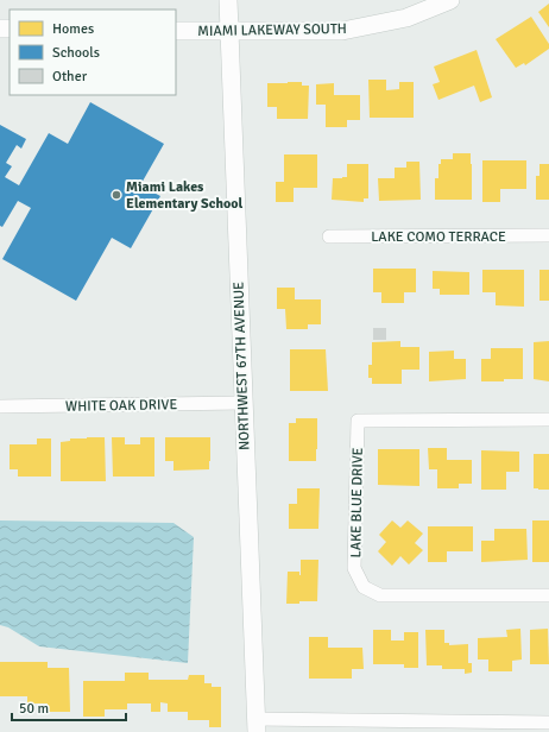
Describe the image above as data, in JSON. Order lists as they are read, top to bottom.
{
  "streets": {
    "main road": ["MIAMI LAKEWAY SOUTH", "NORTHWEST 67TH AVENUE"],
    "street": ["LAKE COMO TERRACE", "WHITE OAK DRIVE", "LAKE BLUE DRIVE"]
  },
  "crossings": [
    ["MIAMI LAKEWAY SOUTH", "NORTHWEST 67TH AVENUE"],
    ["NORTHWEST 67TH AVENUE", "WHITE OAK DRIVE"]
  ],
  "places": ["Miami Lakes Elementary School"],
  "legend": ["Homes", "Schools", "Other"],
  "scale_bar": "50 m"
}
